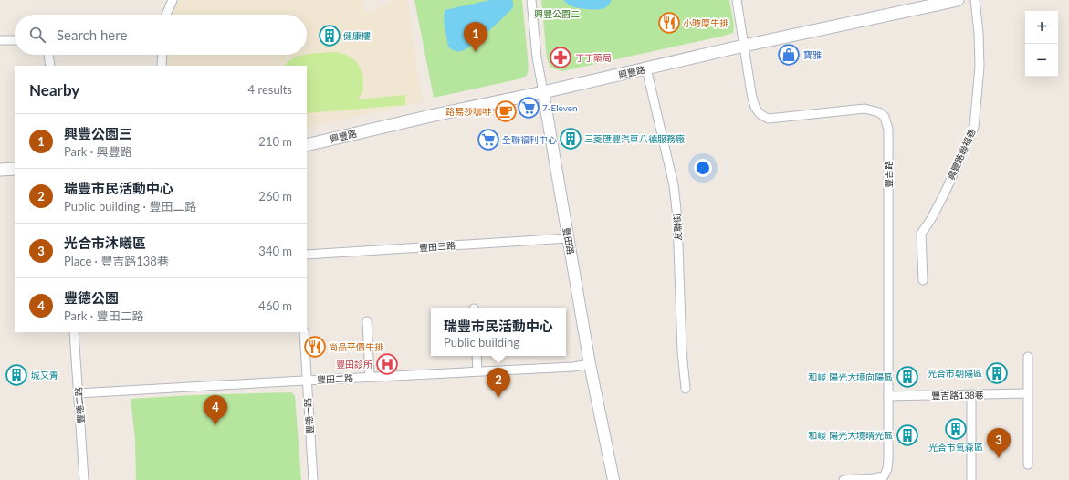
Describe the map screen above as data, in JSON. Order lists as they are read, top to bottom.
{
  "streets": {
    "main road": ["興豐路"],
    "street": [
      "興豐路聯福巷",
      "豐吉路",
      "友聯街",
      "豐田路",
      "豐田三路",
      "豐田二路",
      "豐吉路138巷",
      "豐德二路",
      "豐德一路"
    ]
  },
  "crossings": [
    ["興豐路", "豐吉路"],
    ["興豐路", "友聯街"],
    ["興豐路", "豐田路"],
    ["豐吉路", "豐吉路138巷"],
    ["豐田路", "豐田三路"],
    ["豐田路", "豐田二路"],
    ["豐田二路", "豐德二路"],
    ["豐田二路", "豐德一路"]
  ],
  "parks": ["興豐公園二"],
  "places": {
    "restaurant": ["小時厚牛排", "尚品平價牛排"],
    "building": [
      "健康樓",
      "三菱匯豐汽車八德服務廠",
      "光合市朝陽區",
      "城又青",
      "和峻 陽光大境向陽區",
      "光合市氧森區",
      "和峻 陽光大境晴光區"
    ],
    "shop": ["寶雅"],
    "pharmacy": ["丁丁藥局"],
    "supermarket": ["7-Eleven", "全聯福利中心"],
    "cafe": ["路易莎咖啡"],
    "hospital": ["豐田診所"]
  },
  "page": {
    "map_buttons": ["+", "−"],
    "search": "Search here",
    "pins": [
      "1",
      "2",
      "4",
      "3"
    ],
    "heading": ["Nearby", "4 results"],
    "list": [
      {
        "mark": "1",
        "name": "興豐公園三",
        "note": "Park · 興豐路",
        "value": "210 m"
      },
      {
        "mark": "2",
        "name": "瑞豐市民活動中心",
        "note": "Public building · 豐田二路",
        "value": "260 m"
      },
      {
        "mark": "3",
        "name": "光合市沐曦區",
        "note": "Place · 豐吉路138巷",
        "value": "340 m"
      },
      {
        "mark": "4",
        "name": "豐德公園",
        "note": "Park · 豐田二路",
        "value": "460 m"
      }
    ],
    "popup": ["瑞豐市民活動中心", "Public building"]
  }
}
